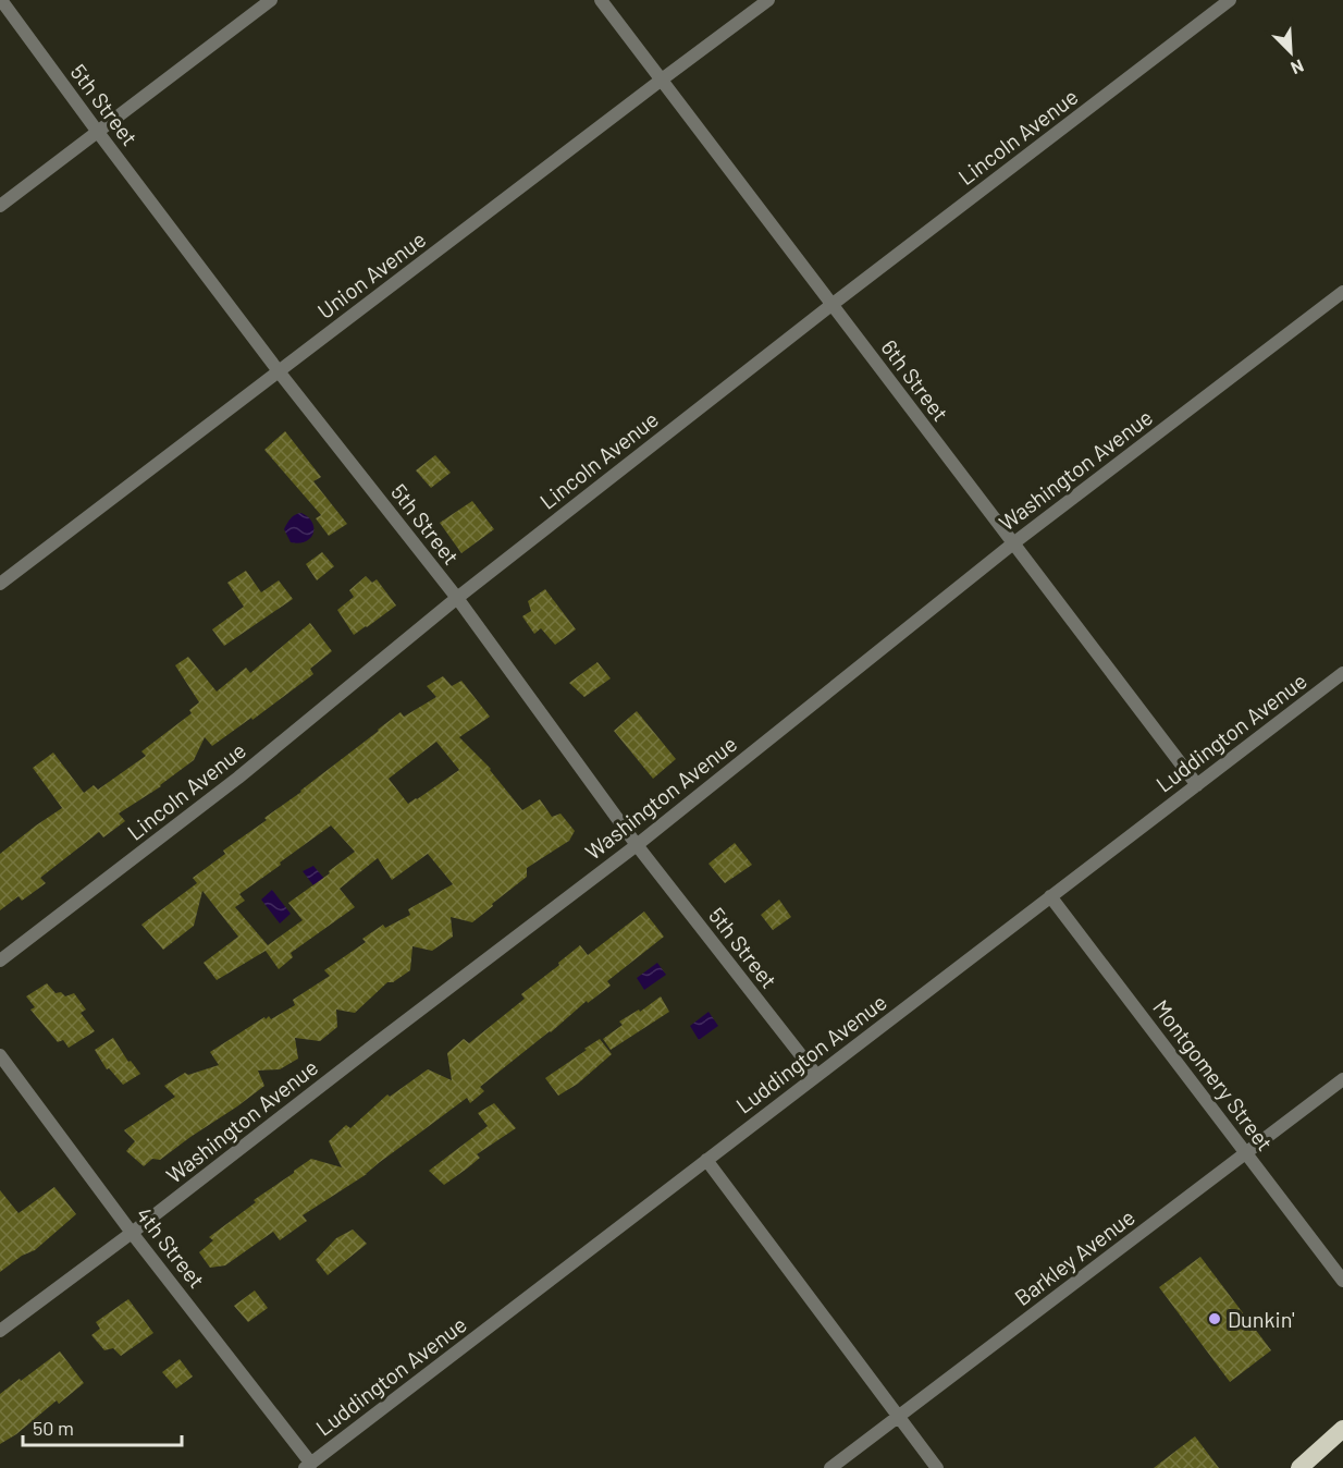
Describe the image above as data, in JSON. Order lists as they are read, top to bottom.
{
  "streets": {
    "street": [
      "5th Street",
      "Lincoln Avenue",
      "Union Avenue",
      "6th Street",
      "Washington Avenue",
      "Luddington Avenue",
      "Montgomery Street",
      "4th Street",
      "Barkley Avenue"
    ]
  },
  "crossings": [
    ["5th Street", "Lincoln Avenue"],
    ["5th Street", "Union Avenue"],
    ["5th Street", "Washington Avenue"],
    ["5th Street", "Luddington Avenue"],
    ["Lincoln Avenue", "6th Street"],
    ["Union Avenue", "6th Street"],
    ["6th Street", "Washington Avenue"],
    ["6th Street", "Luddington Avenue"],
    ["Washington Avenue", "4th Street"],
    ["Luddington Avenue", "Montgomery Street"],
    ["Luddington Avenue", "4th Street"],
    ["Montgomery Street", "Barkley Avenue"]
  ],
  "places": ["Dunkin'"],
  "scale_bar": "50 m",
  "north": "bottom right"
}
